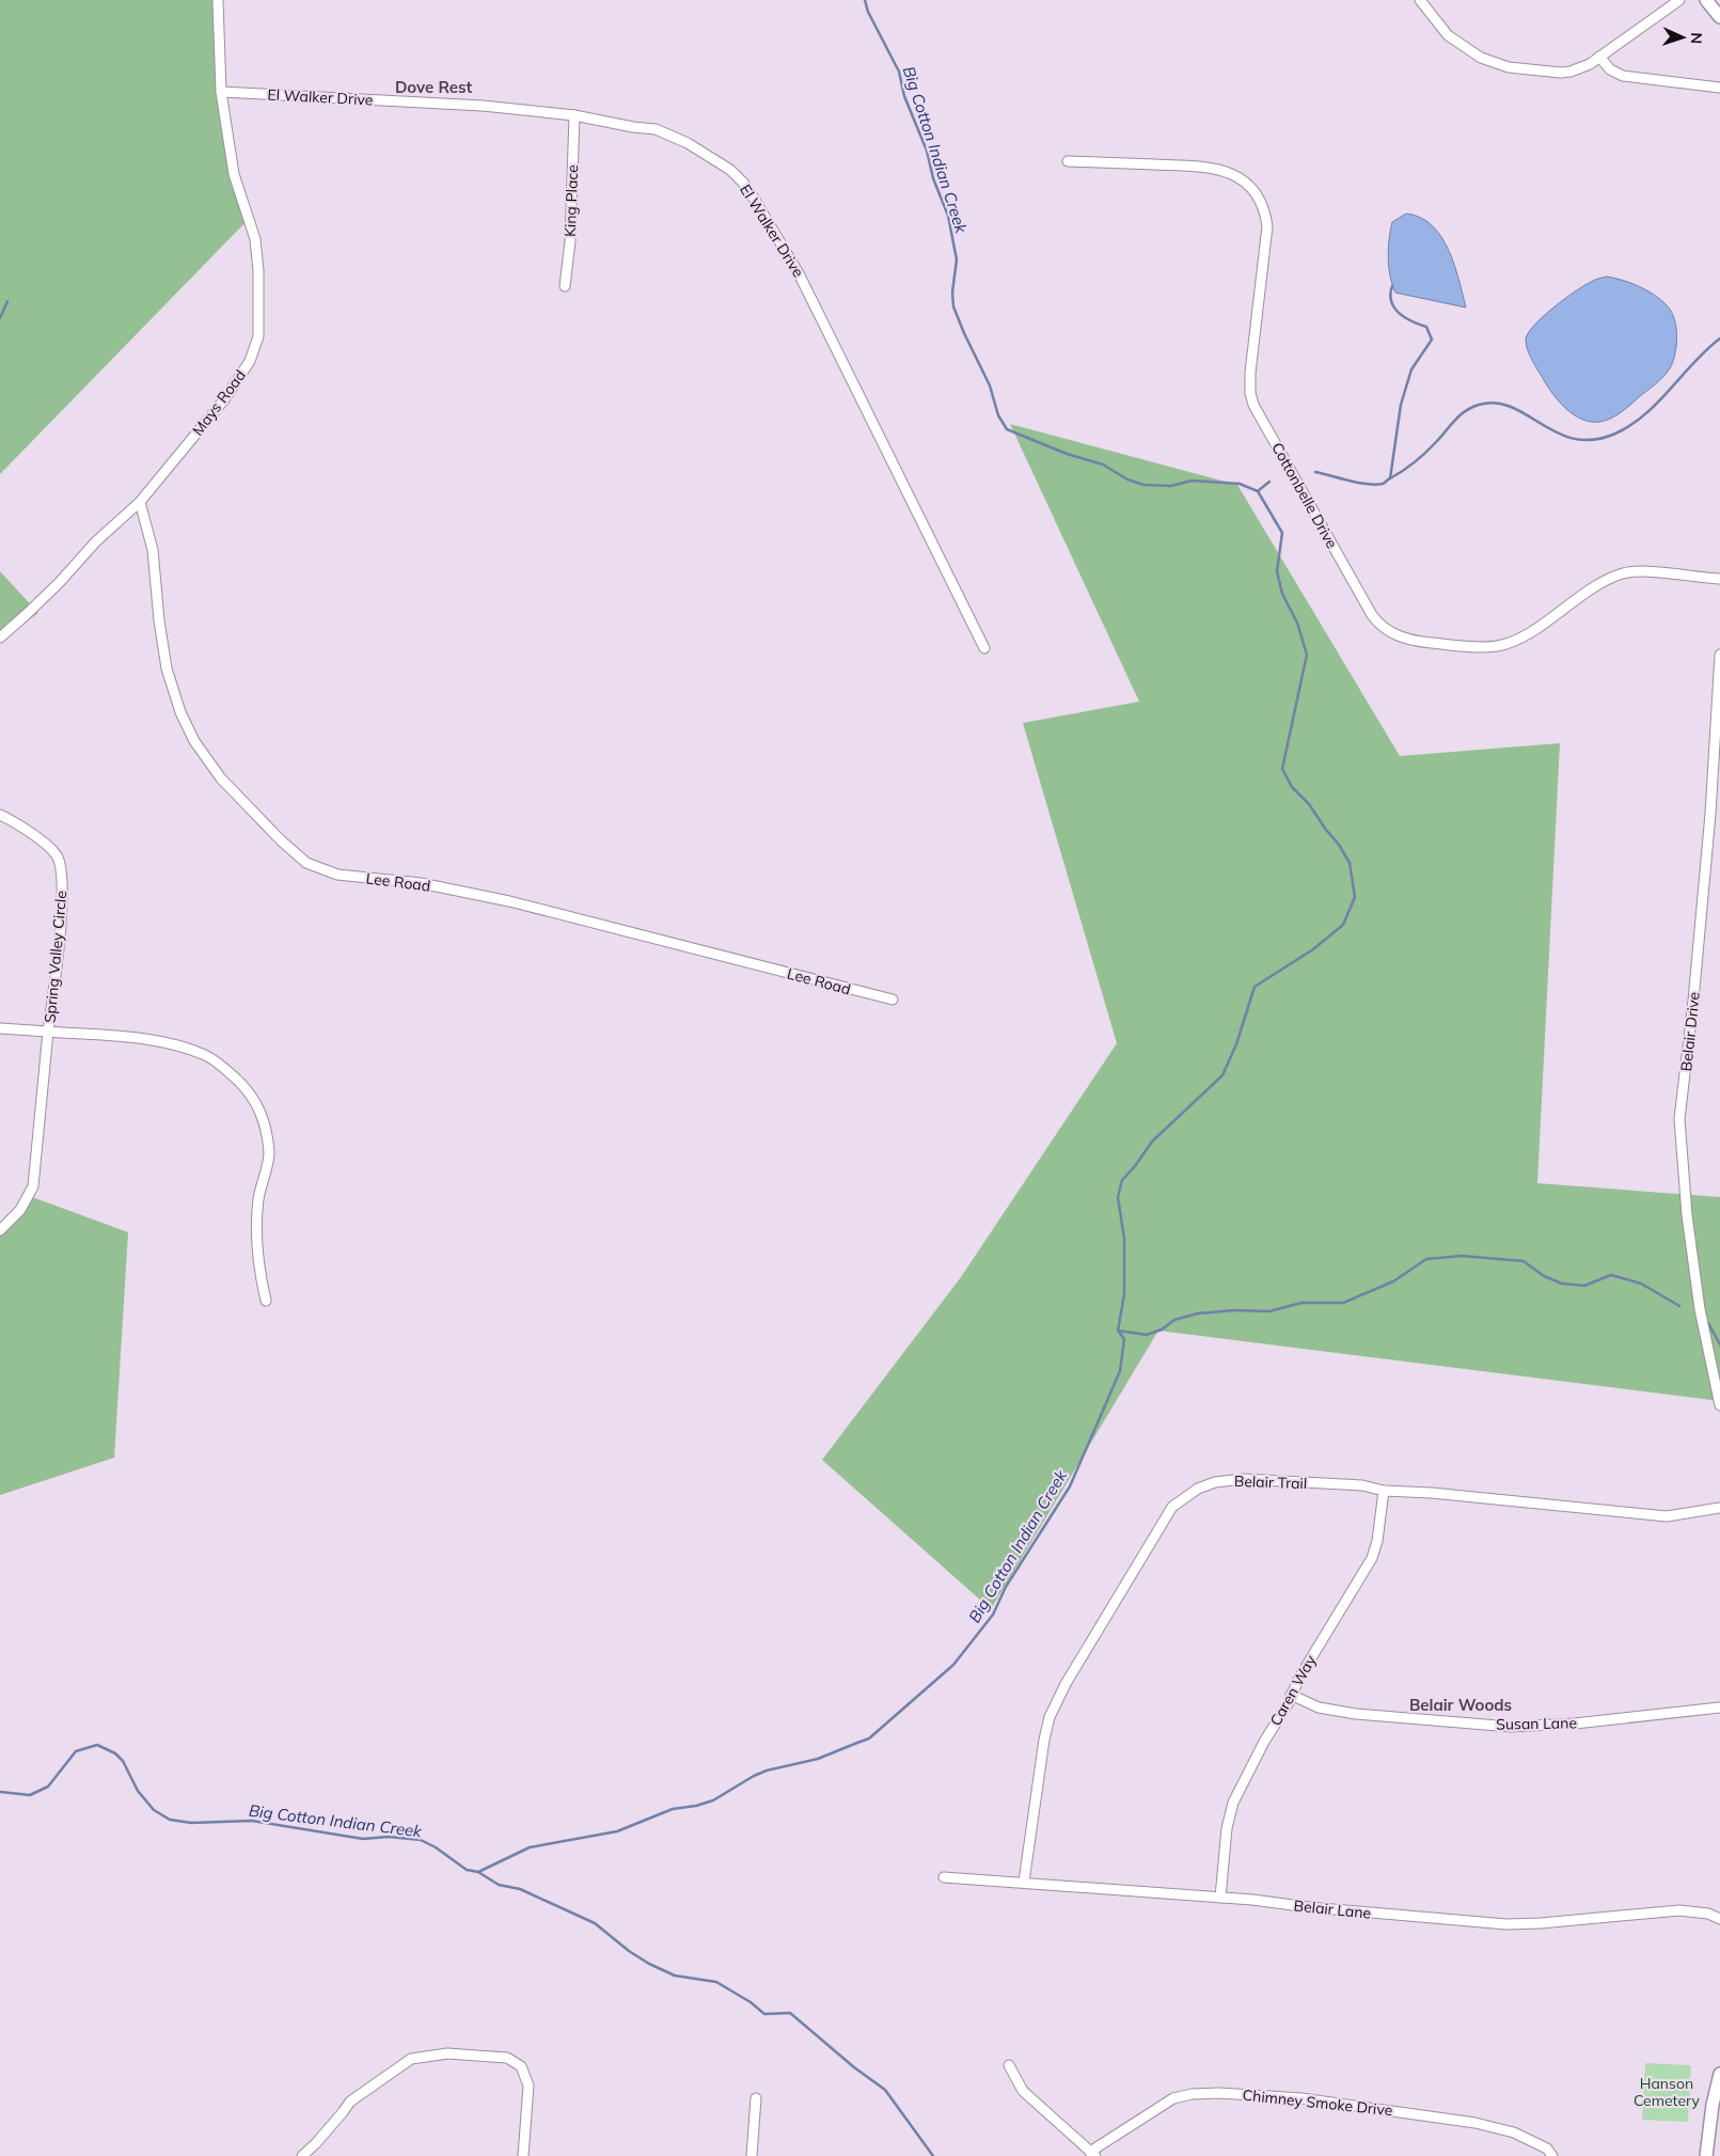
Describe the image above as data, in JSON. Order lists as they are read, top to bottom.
{
  "streets": {
    "street": [
      "El Walker Drive",
      "King Place",
      "Mays Road",
      "Cottonbelle Drive",
      "Lee Road",
      "Spring Valley Circle",
      "Belair Drive",
      "Belair Trail",
      "Caren Way",
      "Susan Lane",
      "Belair Lane",
      "Chimney Smoke Drive"
    ]
  },
  "crossings": [
    ["El Walker Drive", "King Place"],
    ["El Walker Drive", "Mays Road"],
    ["Mays Road", "Lee Road"],
    ["Belair Trail", "Caren Way"],
    ["Belair Trail", "Belair Lane"],
    ["Caren Way", "Susan Lane"],
    ["Caren Way", "Belair Lane"]
  ],
  "districts": ["Dove Rest", "Belair Woods"],
  "water": ["Big Cotton Indian Creek"],
  "parks": ["Hanson Cemetery"],
  "north": "right"
}
